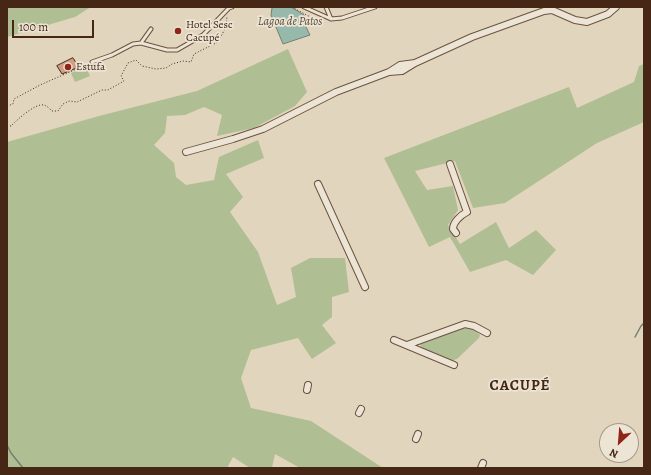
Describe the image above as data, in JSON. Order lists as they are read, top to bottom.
{
  "districts": ["CACUPÉ"],
  "water": ["Lagoa de Patos"],
  "places": ["Hotel Sesc Cacupé", "Estufa"],
  "scale_bar": "100 m",
  "north": "bottom left"
}
